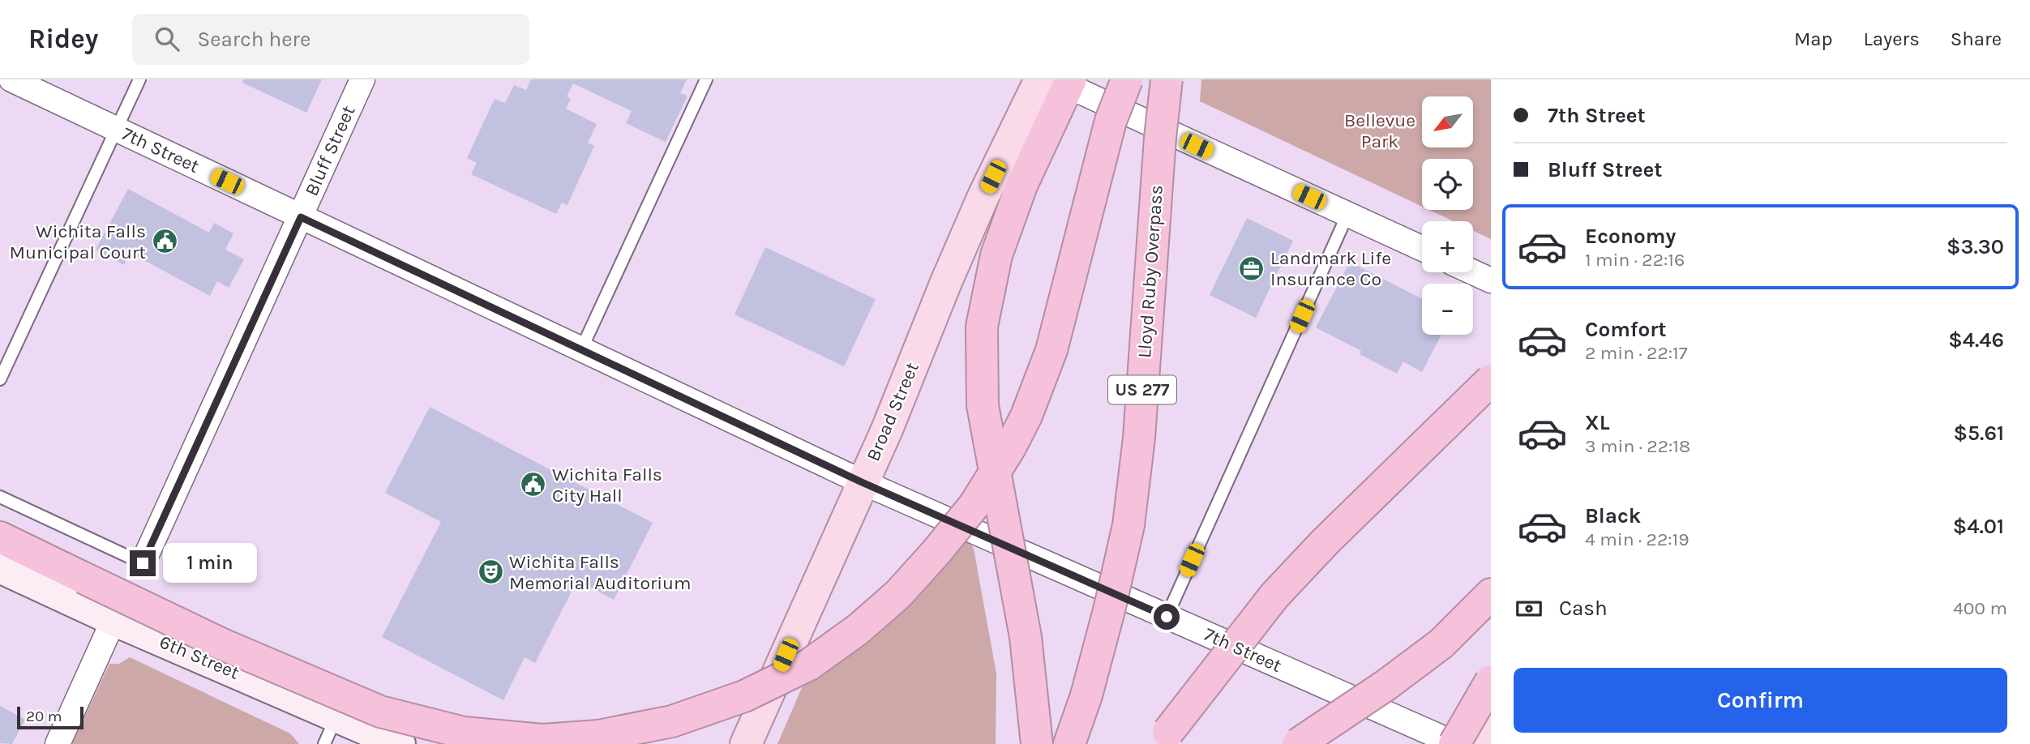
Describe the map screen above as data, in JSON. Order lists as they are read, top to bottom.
{
  "streets": {
    "highway": ["Lloyd Ruby Overpass", "US 277"],
    "main road": ["Broad Street", "6th Street"],
    "street": ["7th Street", "Bluff Street"]
  },
  "crossings": [
    ["7th Street", "Bluff Street"],
    ["7th Street", "Broad Street"]
  ],
  "parks": ["Bellevue Park"],
  "places": {
    "public building": ["Wichita Falls Municipal Court", "Wichita Falls City Hall"],
    "office": ["Landmark Life Insurance Co"],
    "theatre": ["Wichita Falls Memorial Auditorium"]
  },
  "scale_bar": "20 m",
  "north": "bottom left",
  "page": {
    "header": "Ridey",
    "search": "Search here",
    "nav": ["Map", "Layers", "Share"],
    "banner": ["7th Street", "Bluff Street"],
    "map_buttons": ["+", "−"],
    "list": [
      {
        "name": "Economy",
        "note": "1 min · 22:16",
        "value": "$3.30"
      },
      {
        "name": "Comfort",
        "note": "2 min · 22:17",
        "value": "$4.46"
      },
      {
        "name": "XL",
        "note": "3 min · 22:18",
        "value": "$5.61"
      },
      {
        "name": "Black",
        "note": "4 min · 22:19",
        "value": "$4.01"
      }
    ],
    "bubble": "1 min",
    "pay": ["Cash", "400 m"],
    "buttons": "Confirm",
    "scale": "20 m"
  }
}
